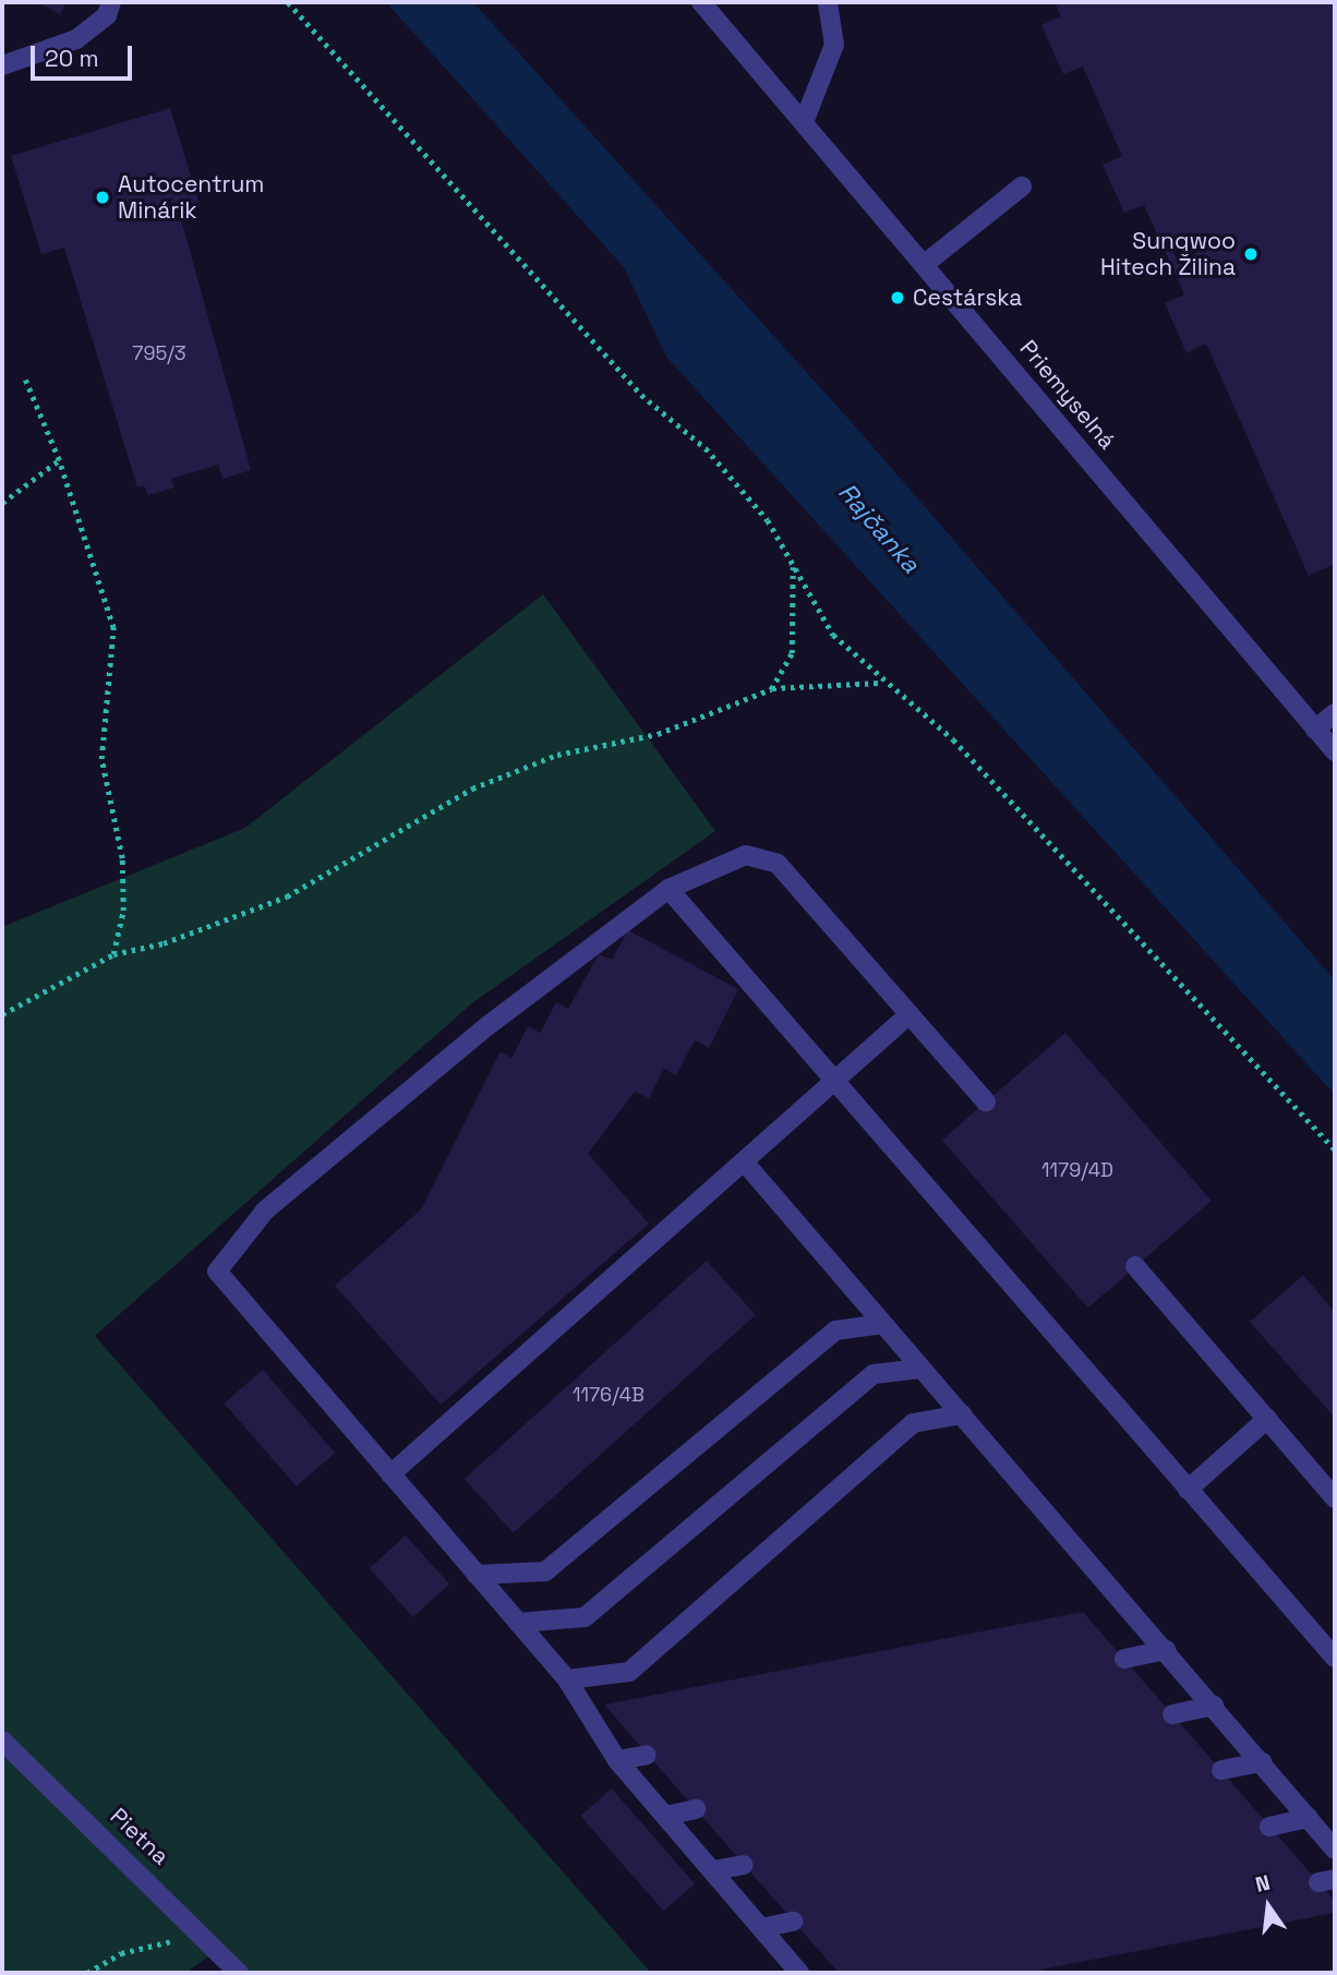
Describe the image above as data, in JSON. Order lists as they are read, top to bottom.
{
  "streets": {
    "street": ["Priemyselná", "Pietna"]
  },
  "water": ["Rajčanka"],
  "places": ["Autocentrum Minárik", "Sungwoo Hitech Žilina", "Cestárska"],
  "house_numbers": ["795/3", "1179/4D", "1176/4B"],
  "scale_bar": "20 m",
  "north": "top"
}
